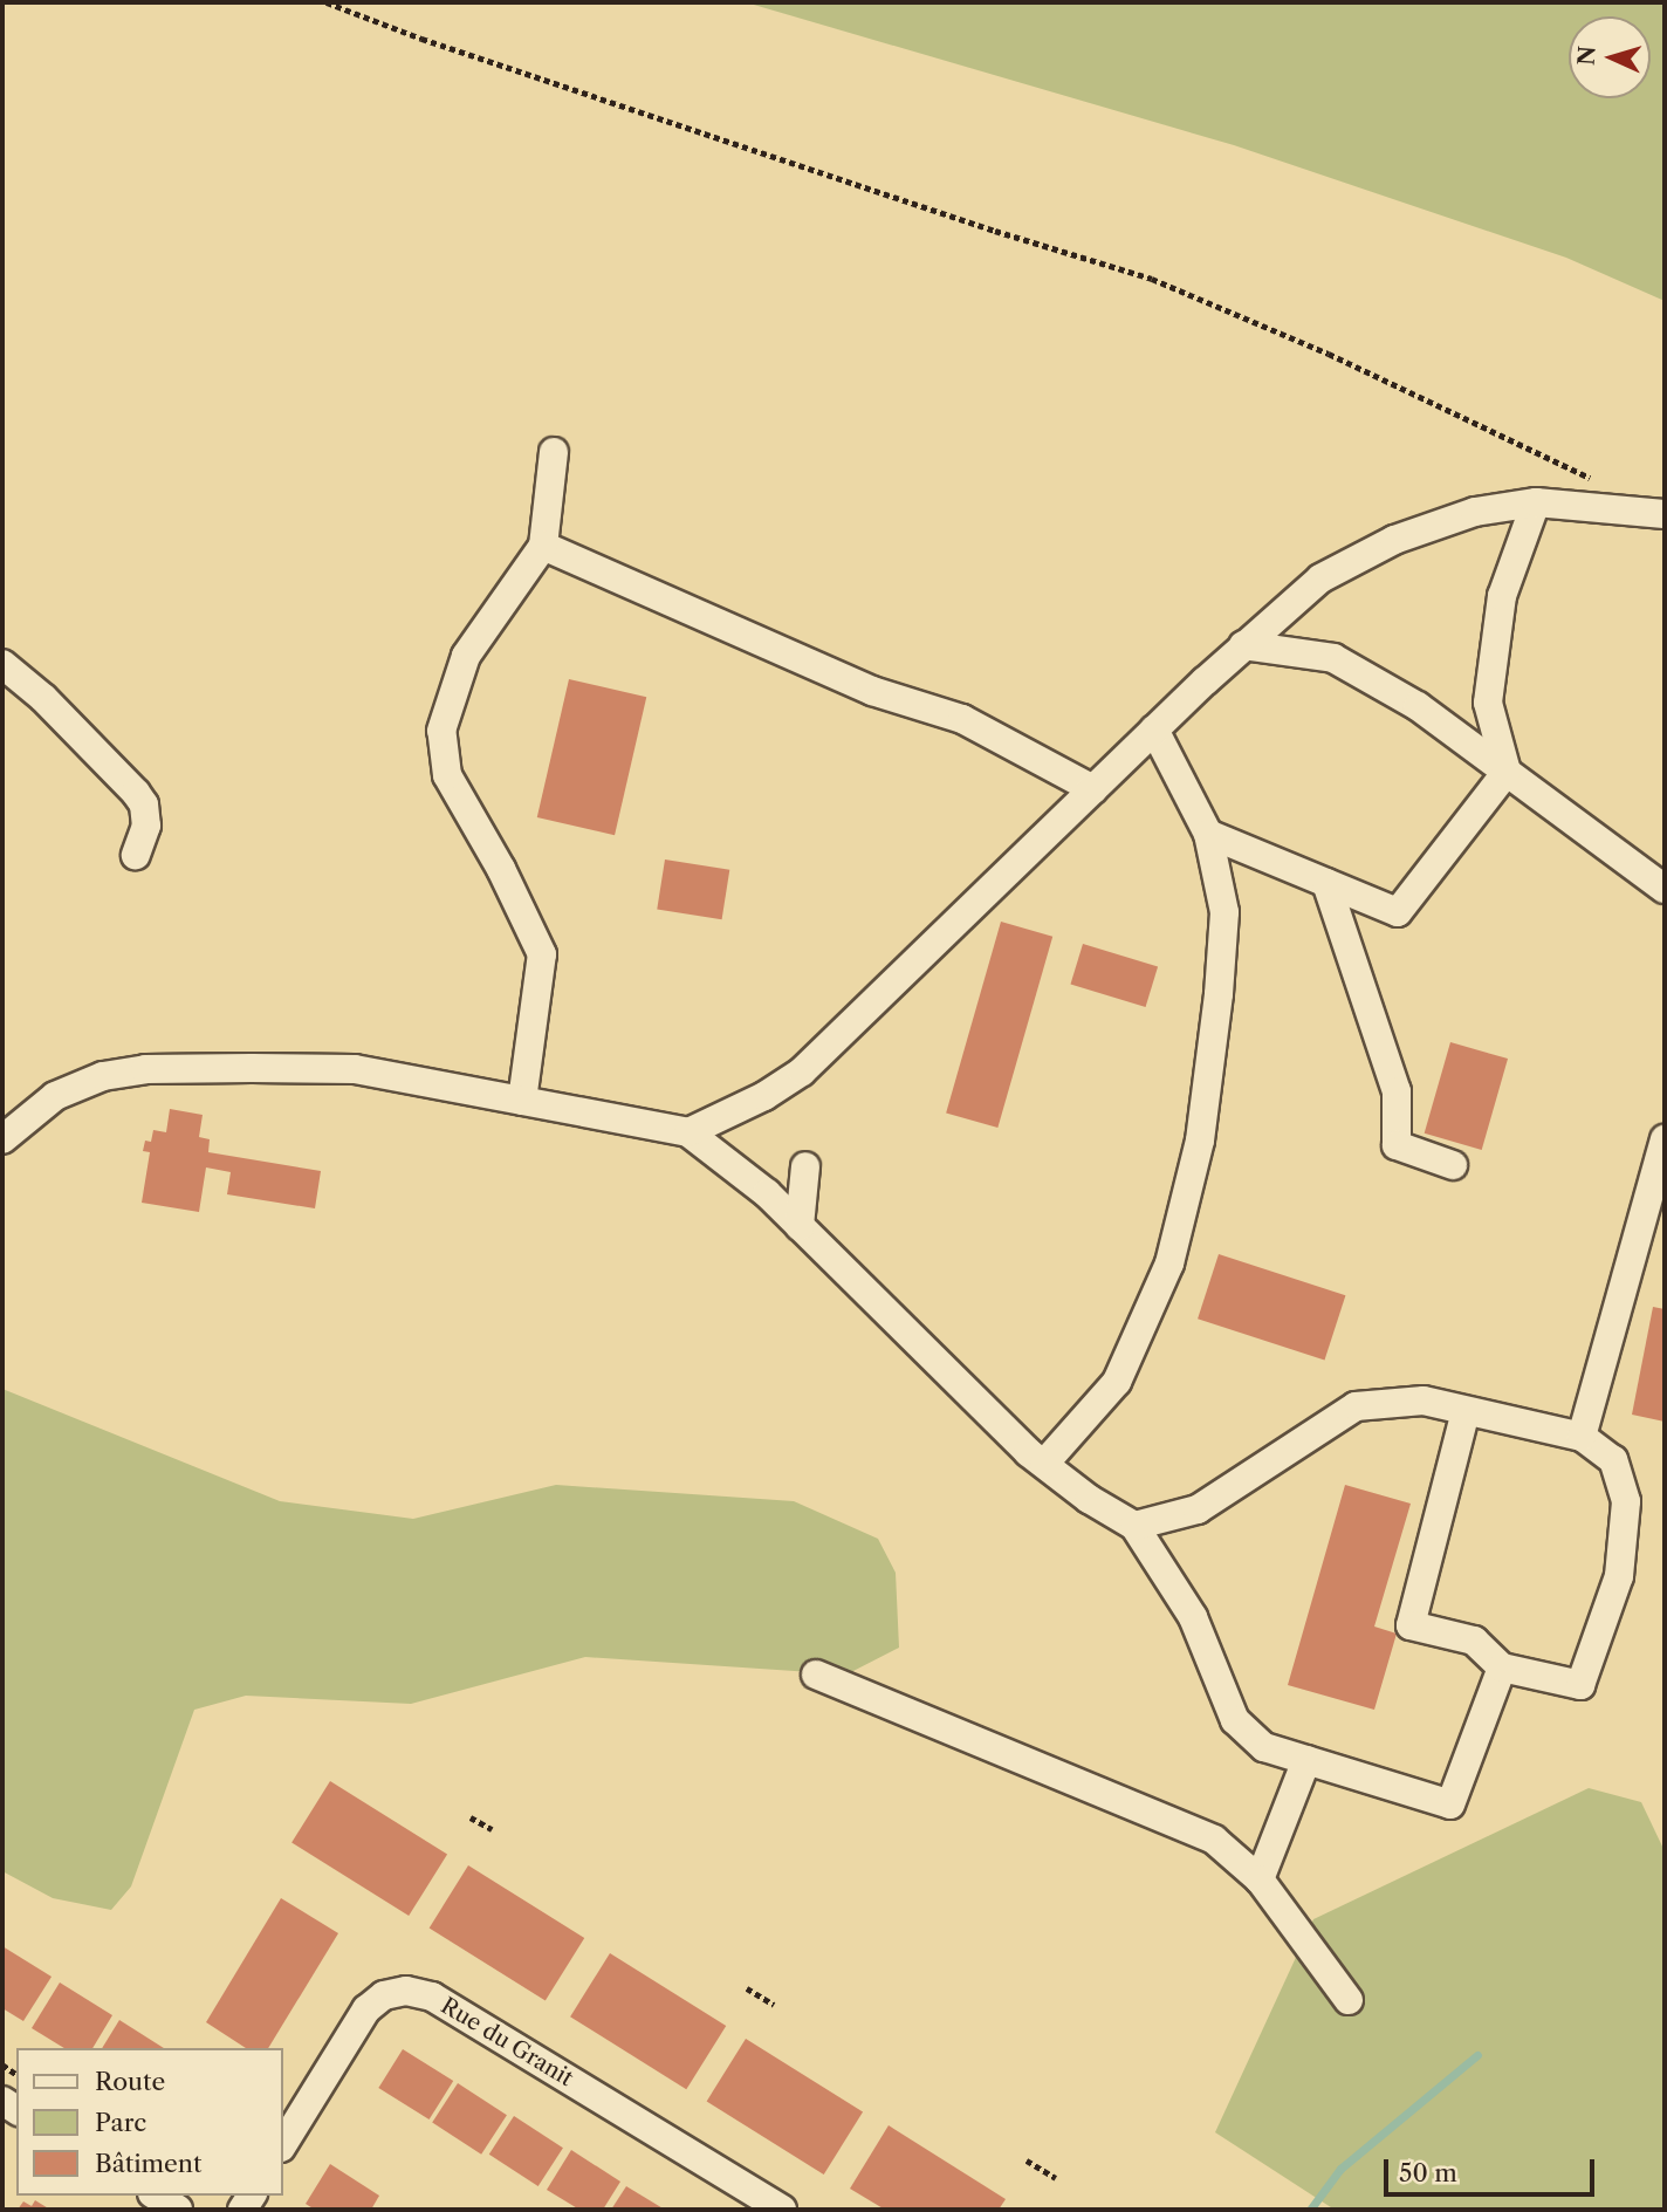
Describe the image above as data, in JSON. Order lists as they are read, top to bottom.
{
  "streets": {
    "street": ["Rue du Granit"]
  },
  "legend": ["Route", "Parc", "Bâtiment"],
  "scale_bar": "50 m",
  "north": "left"
}
